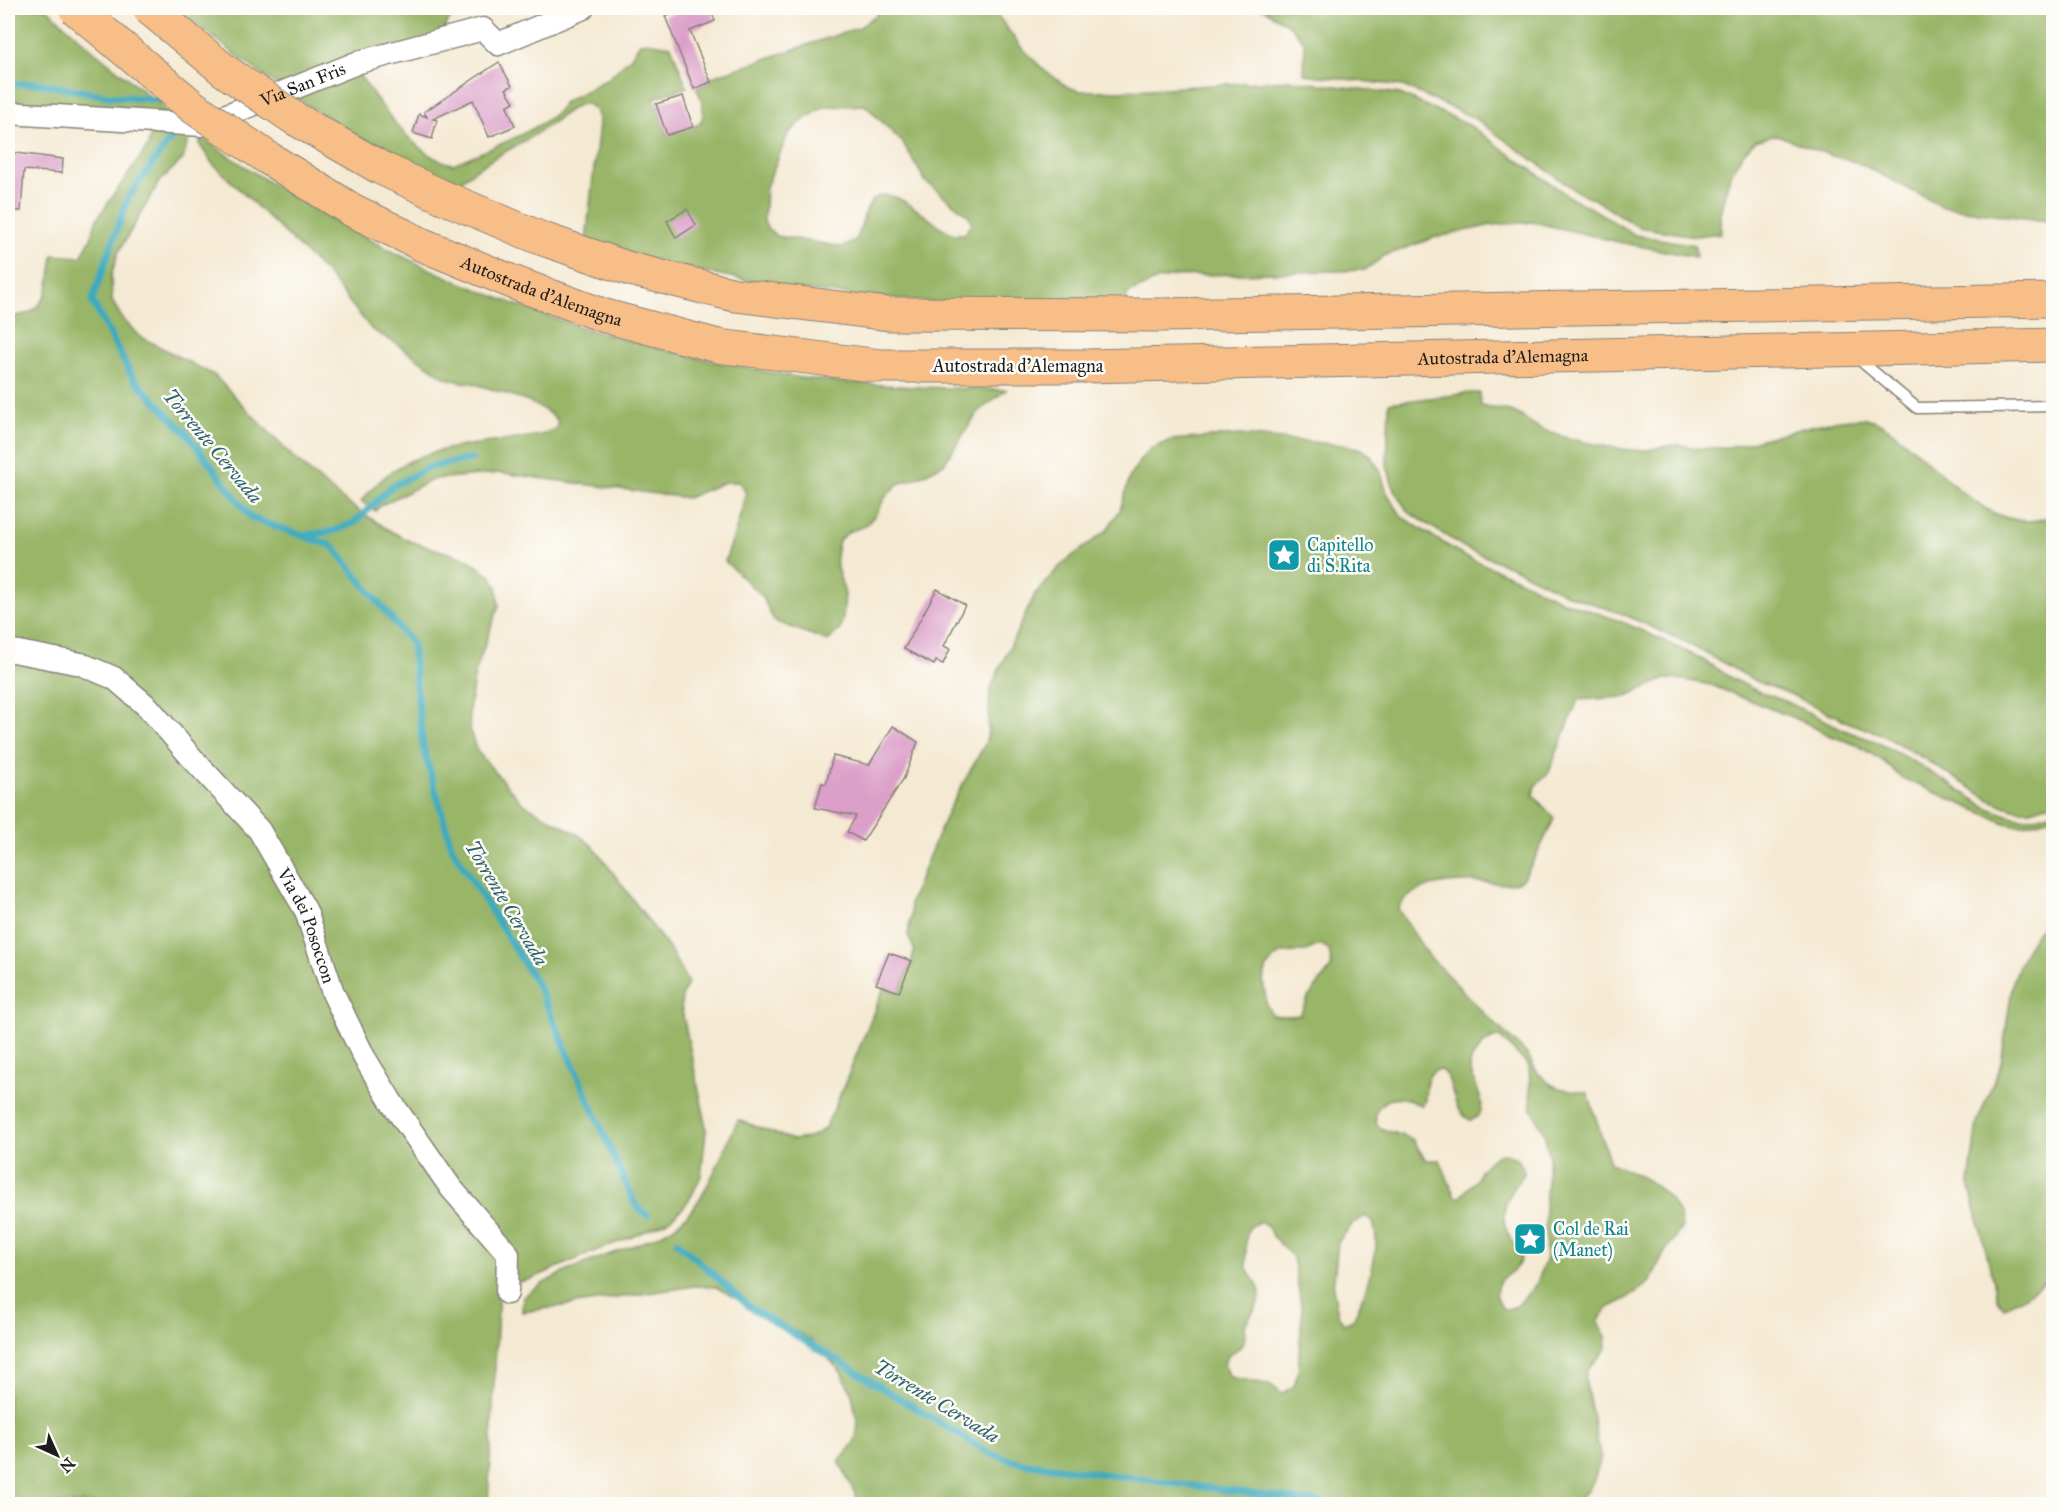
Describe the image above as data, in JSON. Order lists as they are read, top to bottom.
{
  "streets": {
    "highway": ["Autostrada d'Alemagna"],
    "street": ["Via San Fris", "Via dei Posoccon"]
  },
  "water": ["Torrente Cervada"],
  "places": {
    "place": ["Capitello di S.Rita", "Col de Rai (Manet)"]
  },
  "north": "bottom right"
}
